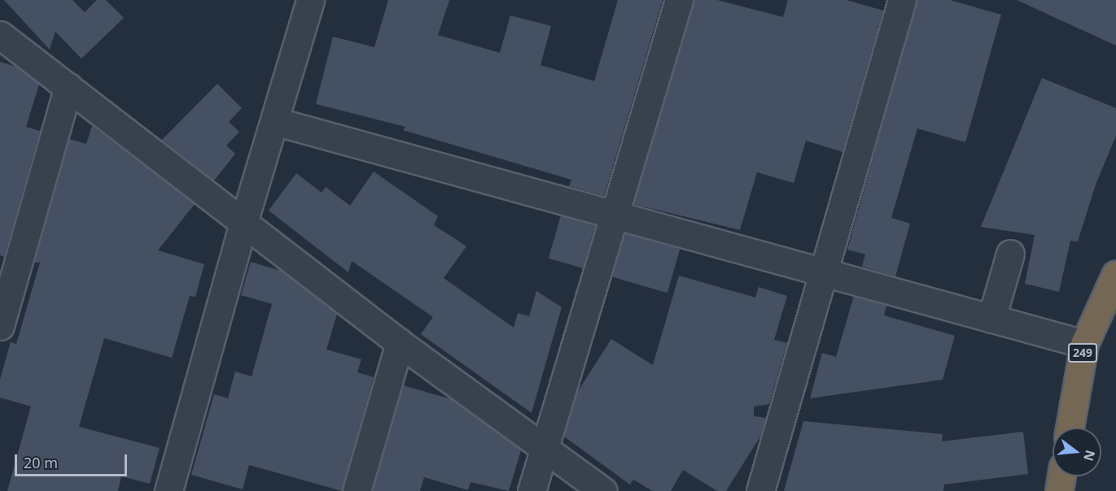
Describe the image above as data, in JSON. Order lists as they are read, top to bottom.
{
  "streets": {
    "highway": ["249"]
  },
  "scale_bar": "20 m",
  "north": "right"
}
